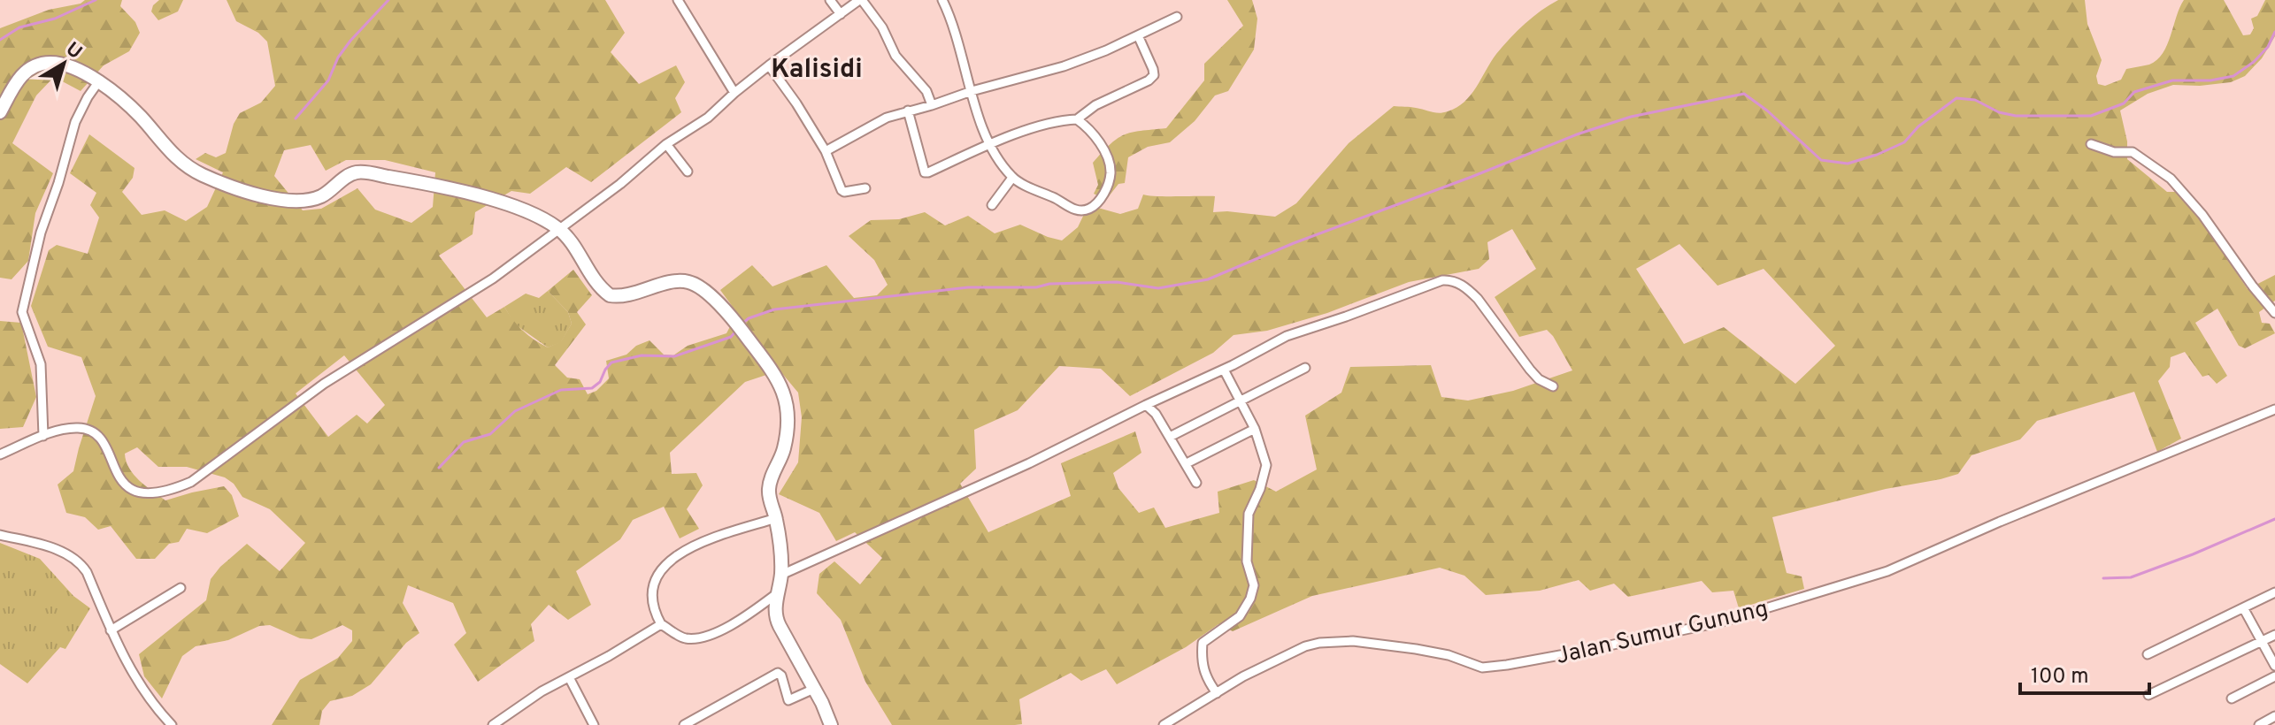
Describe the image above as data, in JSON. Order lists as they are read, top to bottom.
{
  "streets": {
    "street": ["Jalan Sumur Gunung"]
  },
  "districts": ["Kalisidi"],
  "scale_bar": "100 m",
  "north": "top right"
}
